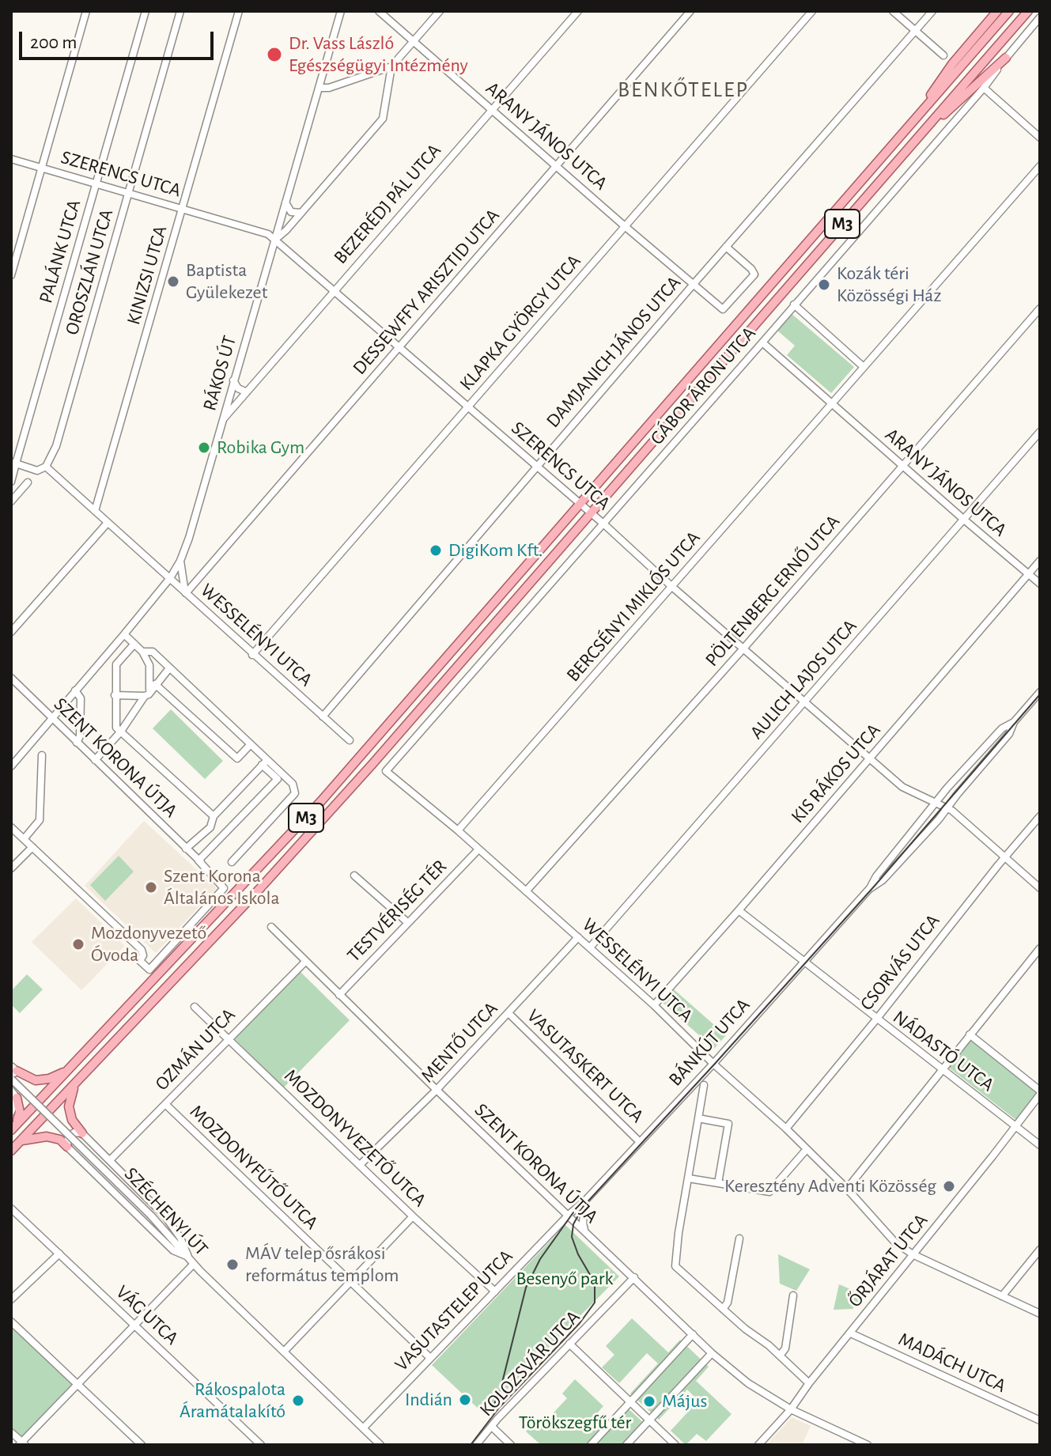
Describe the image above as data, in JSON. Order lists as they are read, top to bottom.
{
  "streets": {
    "main road": ["M3"],
    "street": [
      "ARANY JÁNOS UTCA",
      "SZERENCS UTCA",
      "BEZERÉDJ PÁL UTCA",
      "PALÁNK UTCA",
      "OROSZLÁN UTCA",
      "KINIZSI UTCA",
      "DESSEWFFY ARISZTID UTCA",
      "KLAPKA GYÖRGY UTCA",
      "DAMJANICH JÁNOS UTCA",
      "RÁKOS ÚT",
      "GÁBOR ÁRON UTCA",
      "PÖLTENBERG ERNŐ UTCA",
      "BERCSÉNYI MIKLÓS UTCA",
      "WESSELÉNYI UTCA",
      "AULICH LAJOS UTCA",
      "SZENT KORONA ÚTJA",
      "KIS RÁKOS UTCA",
      "TESTVÉRISÉG TÉR",
      "CSORVÁS UTCA",
      "MENTŐ UTCA",
      "BÁNKÚT UTCA",
      "OZMÁN UTCA",
      "NÁDASTÓ UTCA",
      "VASUTASKERT UTCA",
      "MOZDONYVEZETŐ UTCA",
      "MOZDONYFŰTŐ UTCA",
      "SZÉCHENYI ÚT",
      "ŐRJÁRAT UTCA",
      "VASUTASTELEP UTCA",
      "VÁG UTCA",
      "MADÁCH UTCA",
      "KOLOZSVÁR UTCA"
    ]
  },
  "crossings": [
    ["ARANY JÁNOS UTCA", "BEZERÉDJ PÁL UTCA"],
    ["ARANY JÁNOS UTCA", "DESSEWFFY ARISZTID UTCA"],
    ["ARANY JÁNOS UTCA", "KLAPKA GYÖRGY UTCA"],
    ["ARANY JÁNOS UTCA", "DAMJANICH JÁNOS UTCA"],
    ["ARANY JÁNOS UTCA", "GÁBOR ÁRON UTCA"],
    ["ARANY JÁNOS UTCA", "PÖLTENBERG ERNŐ UTCA"],
    ["ARANY JÁNOS UTCA", "BERCSÉNYI MIKLÓS UTCA"],
    ["ARANY JÁNOS UTCA", "AULICH LAJOS UTCA"],
    ["ARANY JÁNOS UTCA", "KIS RÁKOS UTCA"],
    ["SZERENCS UTCA", "BEZERÉDJ PÁL UTCA"],
    ["SZERENCS UTCA", "M3"],
    ["SZERENCS UTCA", "PALÁNK UTCA"],
    ["SZERENCS UTCA", "OROSZLÁN UTCA"],
    ["SZERENCS UTCA", "KINIZSI UTCA"],
    ["SZERENCS UTCA", "DESSEWFFY ARISZTID UTCA"],
    ["SZERENCS UTCA", "KLAPKA GYÖRGY UTCA"],
    ["SZERENCS UTCA", "DAMJANICH JÁNOS UTCA"],
    ["SZERENCS UTCA", "RÁKOS ÚT"],
    ["SZERENCS UTCA", "GÁBOR ÁRON UTCA"],
    ["SZERENCS UTCA", "PÖLTENBERG ERNŐ UTCA"],
    ["SZERENCS UTCA", "BERCSÉNYI MIKLÓS UTCA"],
    ["SZERENCS UTCA", "AULICH LAJOS UTCA"],
    ["SZERENCS UTCA", "KIS RÁKOS UTCA"],
    ["SZERENCS UTCA", "CSORVÁS UTCA"],
    ["SZERENCS UTCA", "BÁNKÚT UTCA"],
    ["BEZERÉDJ PÁL UTCA", "RÁKOS ÚT"],
    ["OROSZLÁN UTCA", "WESSELÉNYI UTCA"],
    ["KINIZSI UTCA", "WESSELÉNYI UTCA"],
    ["DESSEWFFY ARISZTID UTCA", "WESSELÉNYI UTCA"],
    ["KLAPKA GYÖRGY UTCA", "WESSELÉNYI UTCA"],
    ["DAMJANICH JÁNOS UTCA", "WESSELÉNYI UTCA"],
    ["RÁKOS ÚT", "WESSELÉNYI UTCA"],
    ["RÁKOS ÚT", "SZENT KORONA ÚTJA"],
    ["GÁBOR ÁRON UTCA", "WESSELÉNYI UTCA"],
    ["PÖLTENBERG ERNŐ UTCA", "WESSELÉNYI UTCA"],
    ["BERCSÉNYI MIKLÓS UTCA", "WESSELÉNYI UTCA"],
    ["WESSELÉNYI UTCA", "AULICH LAJOS UTCA"],
    ["WESSELÉNYI UTCA", "KIS RÁKOS UTCA"],
    ["WESSELÉNYI UTCA", "TESTVÉRISÉG TÉR"],
    ["WESSELÉNYI UTCA", "CSORVÁS UTCA"],
    ["WESSELÉNYI UTCA", "MENTŐ UTCA"],
    ["WESSELÉNYI UTCA", "BÁNKÚT UTCA"],
    ["WESSELÉNYI UTCA", "ŐRJÁRAT UTCA"],
    ["SZENT KORONA ÚTJA", "TESTVÉRISÉG TÉR"],
    ["SZENT KORONA ÚTJA", "MENTŐ UTCA"],
    ["SZENT KORONA ÚTJA", "BÁNKÚT UTCA"],
    ["SZENT KORONA ÚTJA", "OZMÁN UTCA"],
    ["SZENT KORONA ÚTJA", "ŐRJÁRAT UTCA"],
    ["SZENT KORONA ÚTJA", "VASUTASTELEP UTCA"],
    ["SZENT KORONA ÚTJA", "KOLOZSVÁR UTCA"],
    ["KIS RÁKOS UTCA", "NÁDASTÓ UTCA"],
    ["CSORVÁS UTCA", "NÁDASTÓ UTCA"],
    ["MENTŐ UTCA", "VASUTASKERT UTCA"],
    ["MENTŐ UTCA", "MOZDONYVEZETŐ UTCA"],
    ["BÁNKÚT UTCA", "NÁDASTÓ UTCA"],
    ["BÁNKÚT UTCA", "VASUTASKERT UTCA"],
    ["BÁNKÚT UTCA", "VASUTASTELEP UTCA"],
    ["OZMÁN UTCA", "MOZDONYVEZETŐ UTCA"],
    ["OZMÁN UTCA", "MOZDONYFŰTŐ UTCA"],
    ["NÁDASTÓ UTCA", "ŐRJÁRAT UTCA"],
    ["MOZDONYVEZETŐ UTCA", "VASUTASTELEP UTCA"],
    ["MOZDONYFŰTŐ UTCA", "VASUTASTELEP UTCA"],
    ["SZÉCHENYI ÚT", "VASUTASTELEP UTCA"],
    ["ŐRJÁRAT UTCA", "MADÁCH UTCA"]
  ],
  "districts": ["BENKŐTELEP"],
  "parks": ["Besenyő park", "Törökszegfű tér"],
  "places": [
    "Dr. Vass László Egészségügyi Intézmény",
    "Baptista Gyülekezet",
    "Kozák téri Közösségi Ház",
    "Robika Gym",
    "DigiKom Kft.",
    "Szent Korona Általános Iskola",
    "Mozdonyvezető Óvoda",
    "Keresztény Adventi Közösség",
    "MÁV telep ősrákosi református templom",
    "Indián",
    "Rákospalota Áramátalakító",
    "Május"
  ],
  "scale_bar": "200 m"
}
